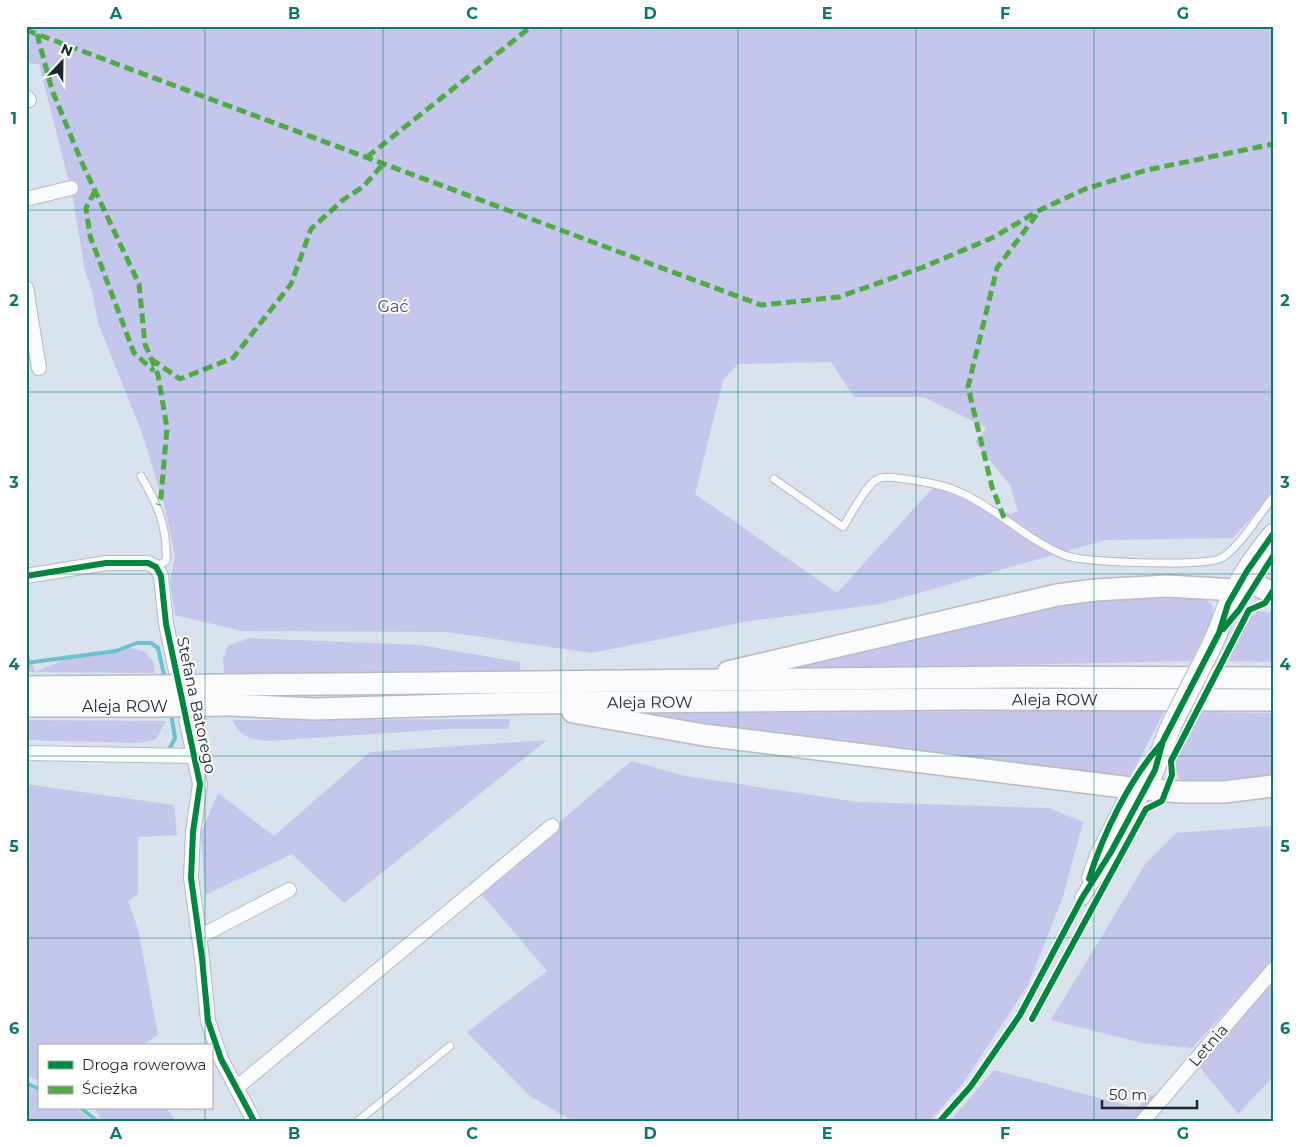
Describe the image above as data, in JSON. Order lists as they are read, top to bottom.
{
  "streets": {
    "main road": ["Aleja ROW"],
    "street": ["Stefana Batorego", "Letnia"]
  },
  "parks": ["Gać"],
  "legend": ["Droga rowerowa", "Ścieżka"],
  "scale_bar": "50 m",
  "north": "top",
  "grid": {
    "columns": [
      "A",
      "B",
      "C",
      "D",
      "E",
      "F",
      "G"
    ],
    "rows": [
      "1",
      "2",
      "3",
      "4",
      "5",
      "6"
    ]
  }
}
